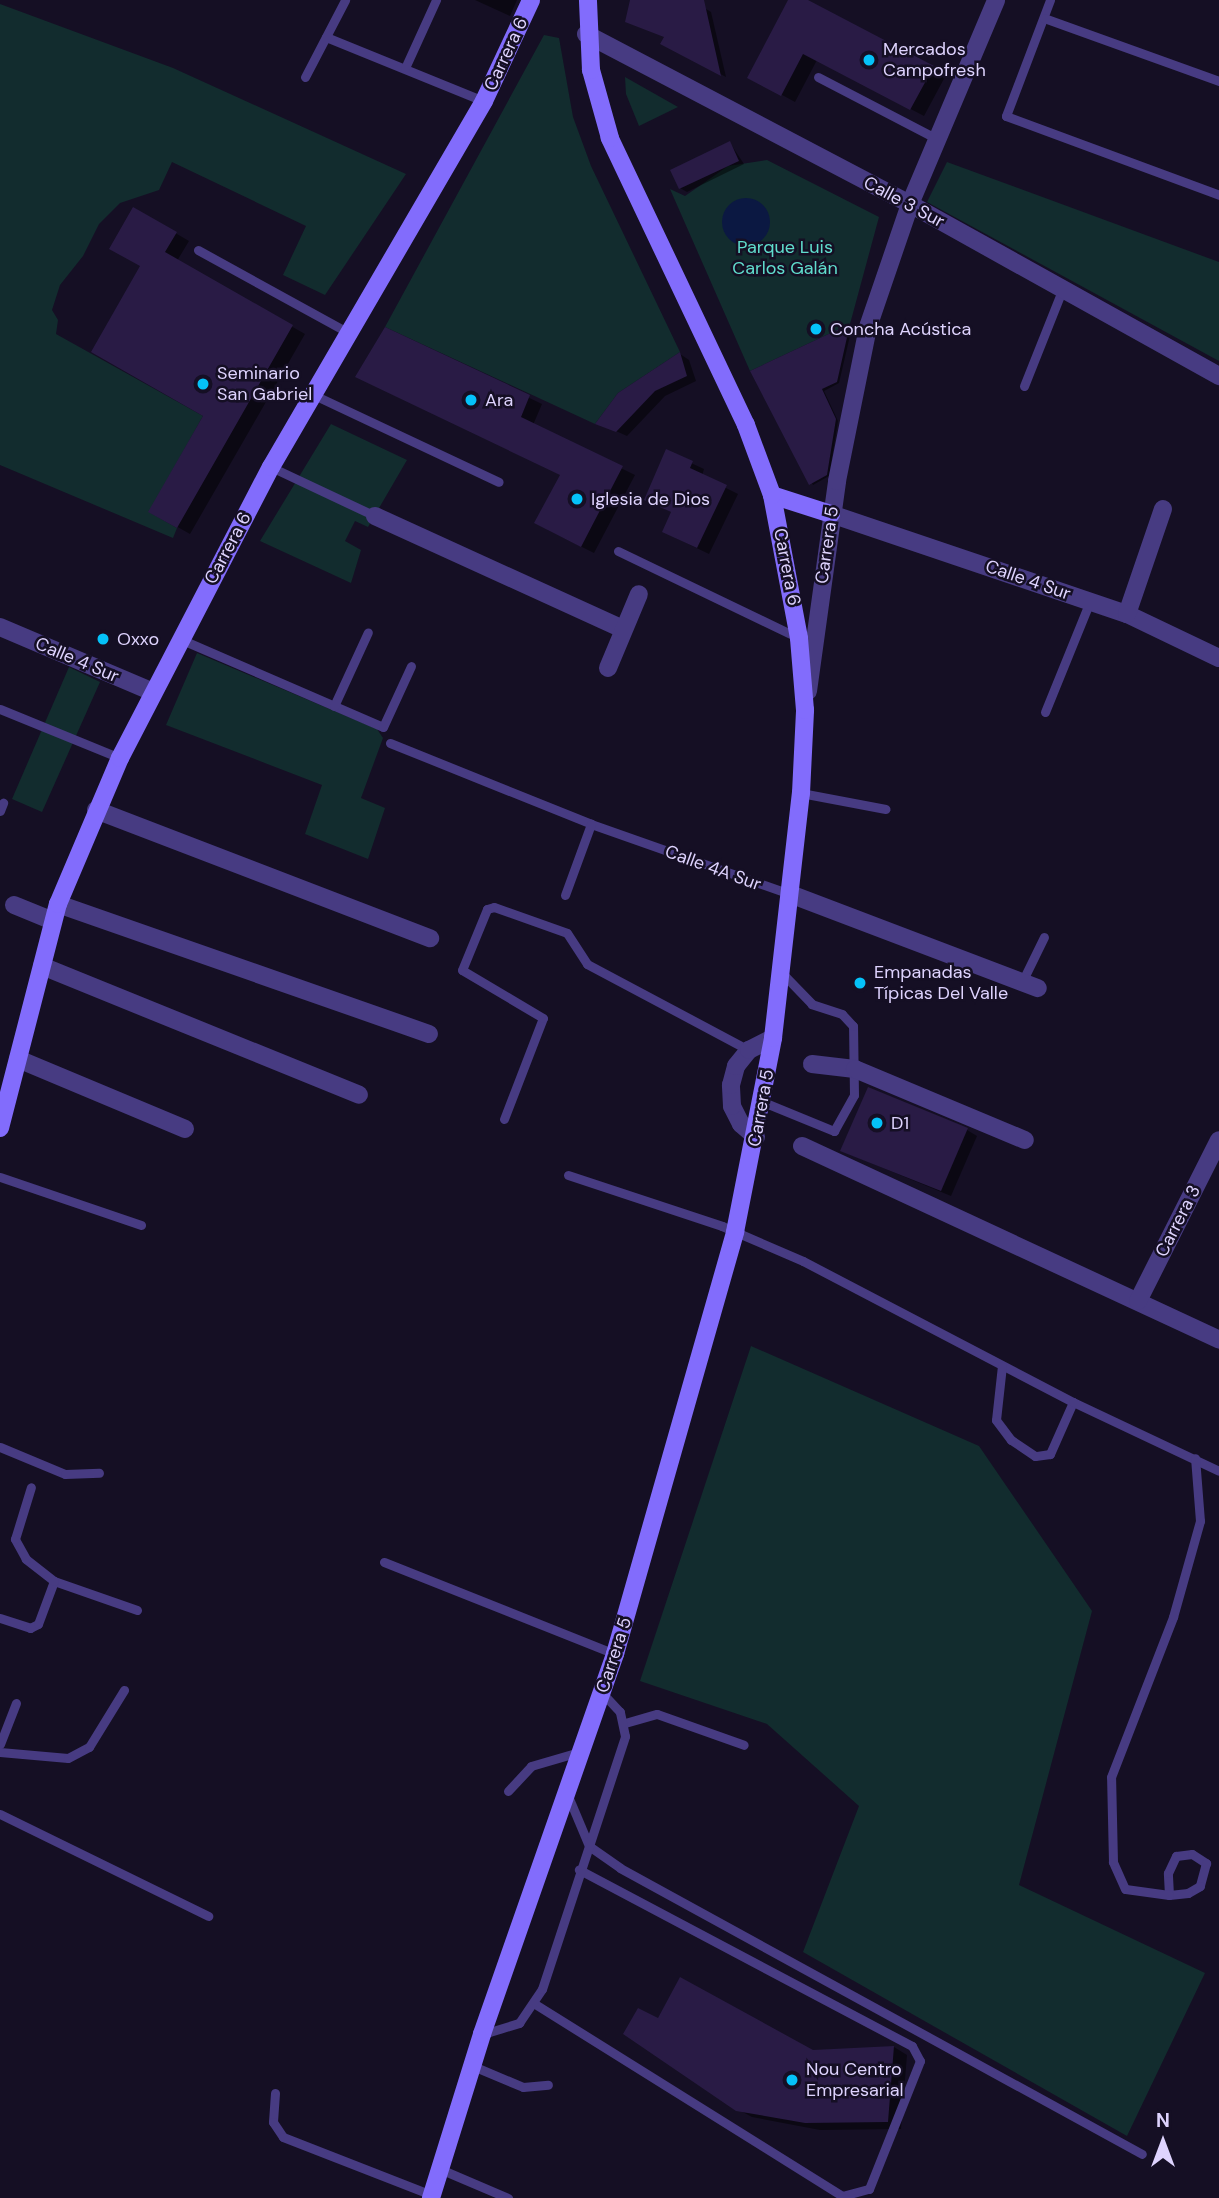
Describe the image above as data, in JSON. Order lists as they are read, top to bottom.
{
  "streets": {
    "main road": ["Carrera 6", "Carrera 5"],
    "street": [
      "Calle 3 Sur",
      "Calle 4 Sur",
      "Calle 4A Sur",
      "Carrera 3"
    ]
  },
  "crossings": [
    ["Carrera 6", "Calle 3 Sur"],
    ["Carrera 6", "Carrera 5"],
    ["Carrera 6", "Calle 4 Sur"],
    ["Calle 3 Sur", "Carrera 5"],
    ["Carrera 5", "Calle 4 Sur"],
    ["Carrera 5", "Calle 4A Sur"]
  ],
  "parks": ["Parque Luis Carlos Galán"],
  "places": [
    "Mercados Campofresh",
    "Concha Acústica",
    "Seminario San Gabriel",
    "Ara",
    "Iglesia de Dios",
    "Oxxo",
    "Empanadas Típicas Del Valle",
    "D1",
    "Nou Centro Empresarial"
  ],
  "north": "top"
}
